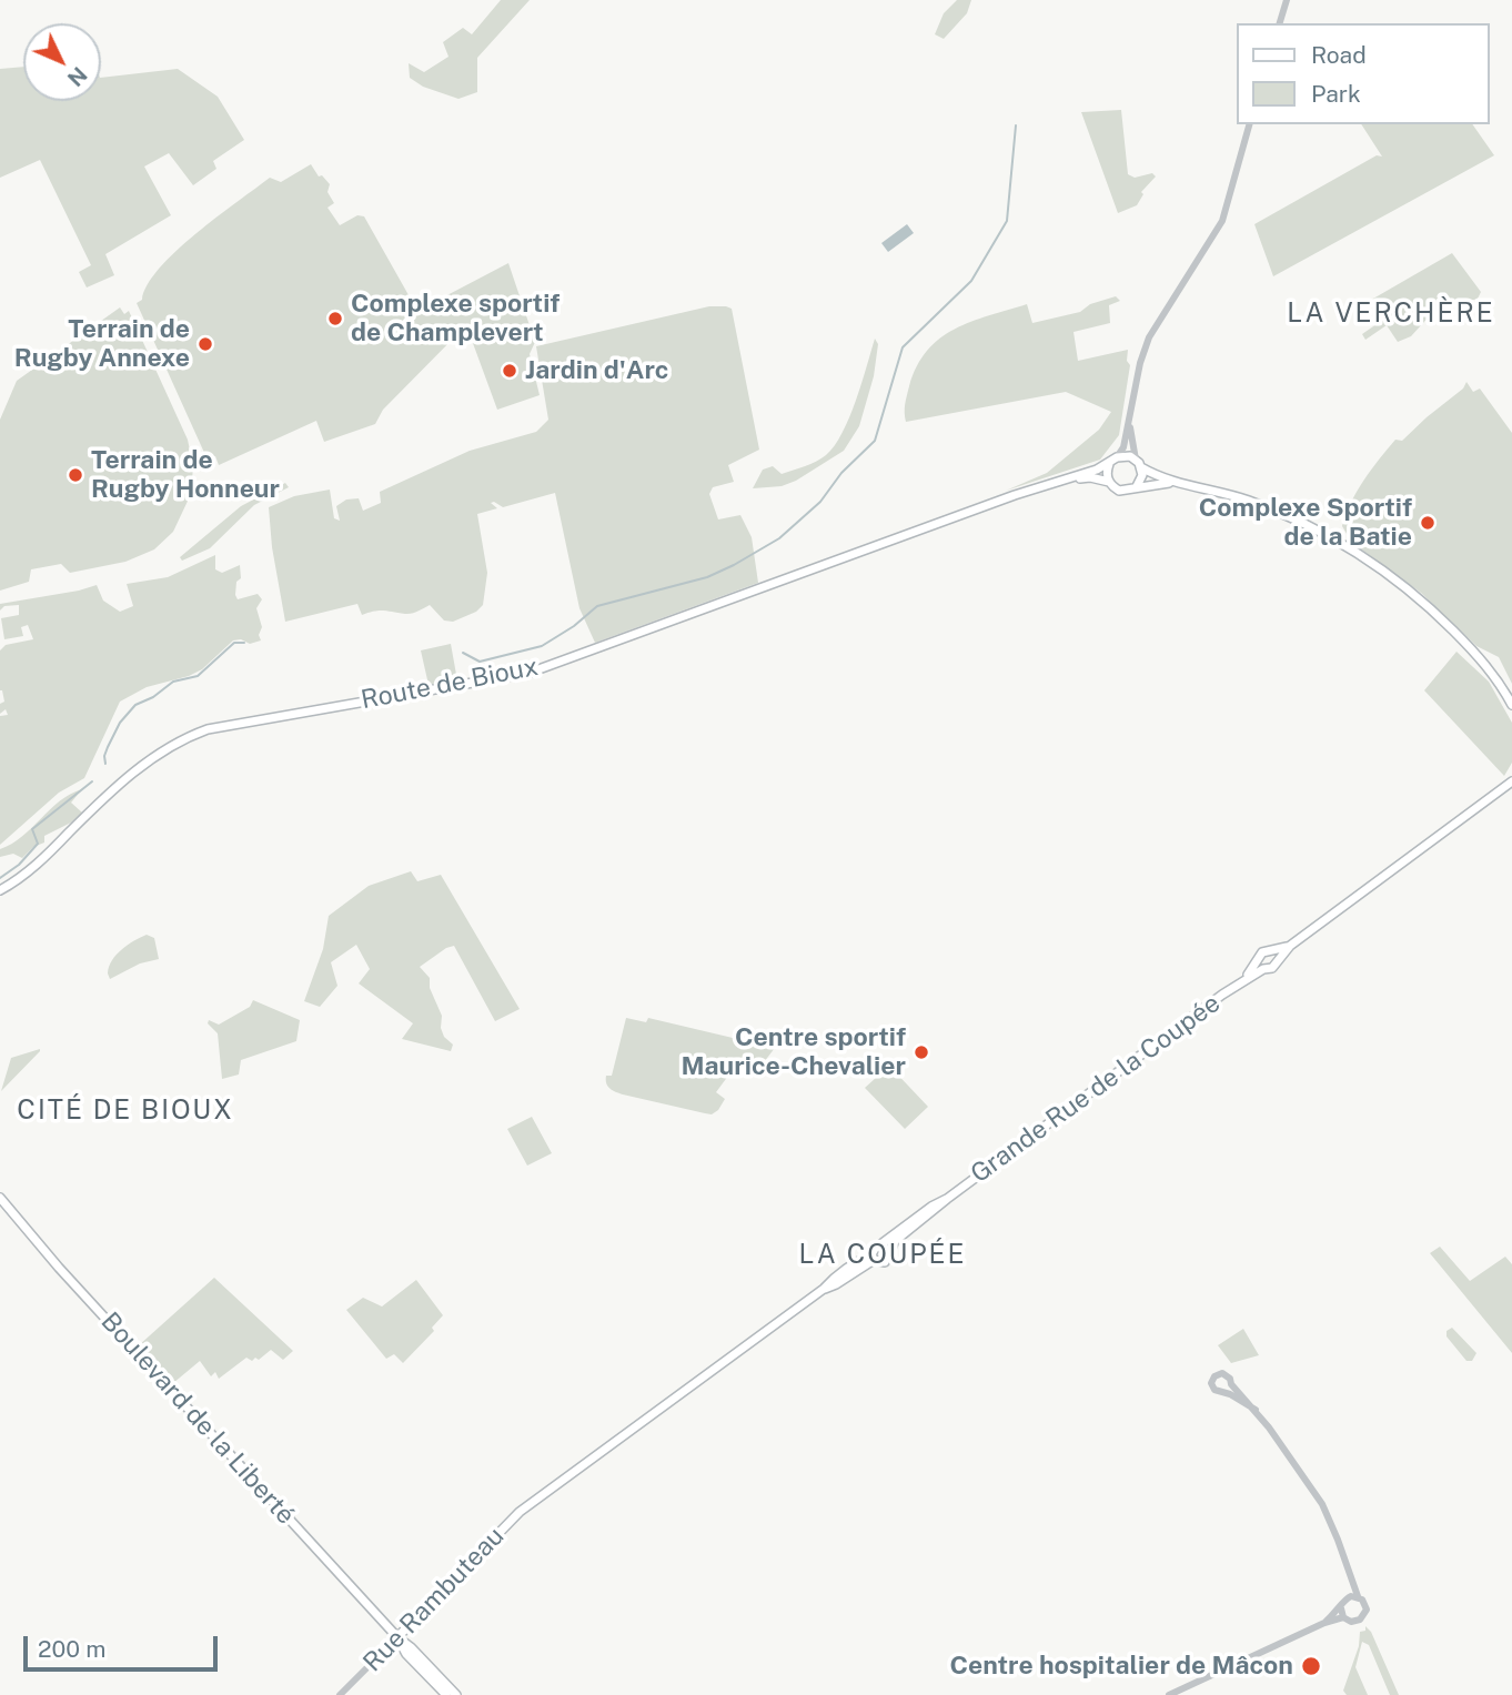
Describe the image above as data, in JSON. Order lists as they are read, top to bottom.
{
  "streets": {
    "main road": [
      "Route de Bioux",
      "Grande Rue de la Coupée",
      "Boulevard de la Liberté",
      "Rue Rambuteau"
    ]
  },
  "crossings": [
    ["Grande Rue de la Coupée", "Rue Rambuteau"],
    ["Boulevard de la Liberté", "Rue Rambuteau"]
  ],
  "districts": ["LA VERCHÈRE", "CITÉ DE BIOUX", "LA COUPÉE"],
  "places": [
    "Complexe sportif de Champlevert",
    "Terrain de Rugby Annexe",
    "Jardin d'Arc",
    "Terrain de Rugby Honneur",
    "Complexe Sportif de la Batie",
    "Centre sportif Maurice-Chevalier",
    "Centre hospitalier de Mâcon"
  ],
  "legend": ["Road", "Park"],
  "scale_bar": "200 m",
  "north": "bottom right"
}
